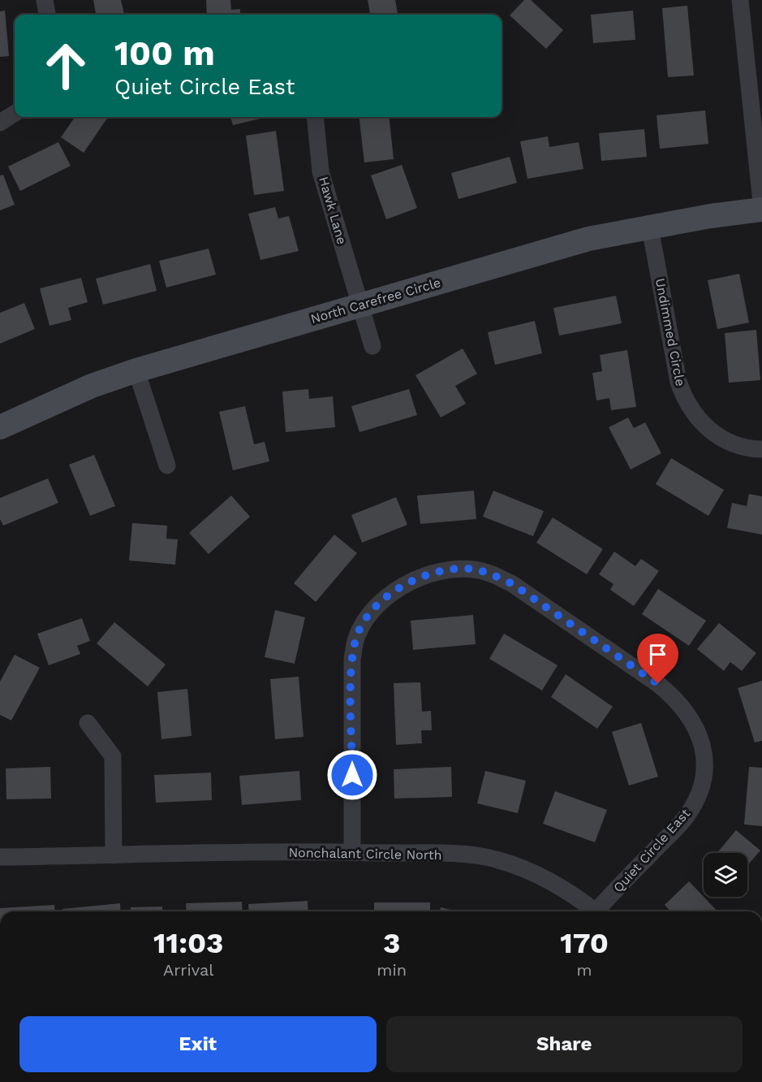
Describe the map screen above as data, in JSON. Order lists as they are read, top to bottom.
{
  "streets": {
    "main road": ["North Carefree Circle"],
    "street": [
      "Hawk Lane",
      "Undimmed Circle",
      "Quiet Circle East",
      "Nonchalant Circle North"
    ]
  },
  "crossings": [
    ["Hawk Lane", "North Carefree Circle"],
    ["North Carefree Circle", "Undimmed Circle"],
    ["Quiet Circle East", "Nonchalant Circle North"]
  ],
  "page": {
    "turn": ["100 m", "Quiet Circle East"],
    "eta": [
      "11:03",
      "Arrival",
      "3",
      "min",
      "170",
      "m"
    ],
    "buttons": ["Exit", "Share"]
  }
}
